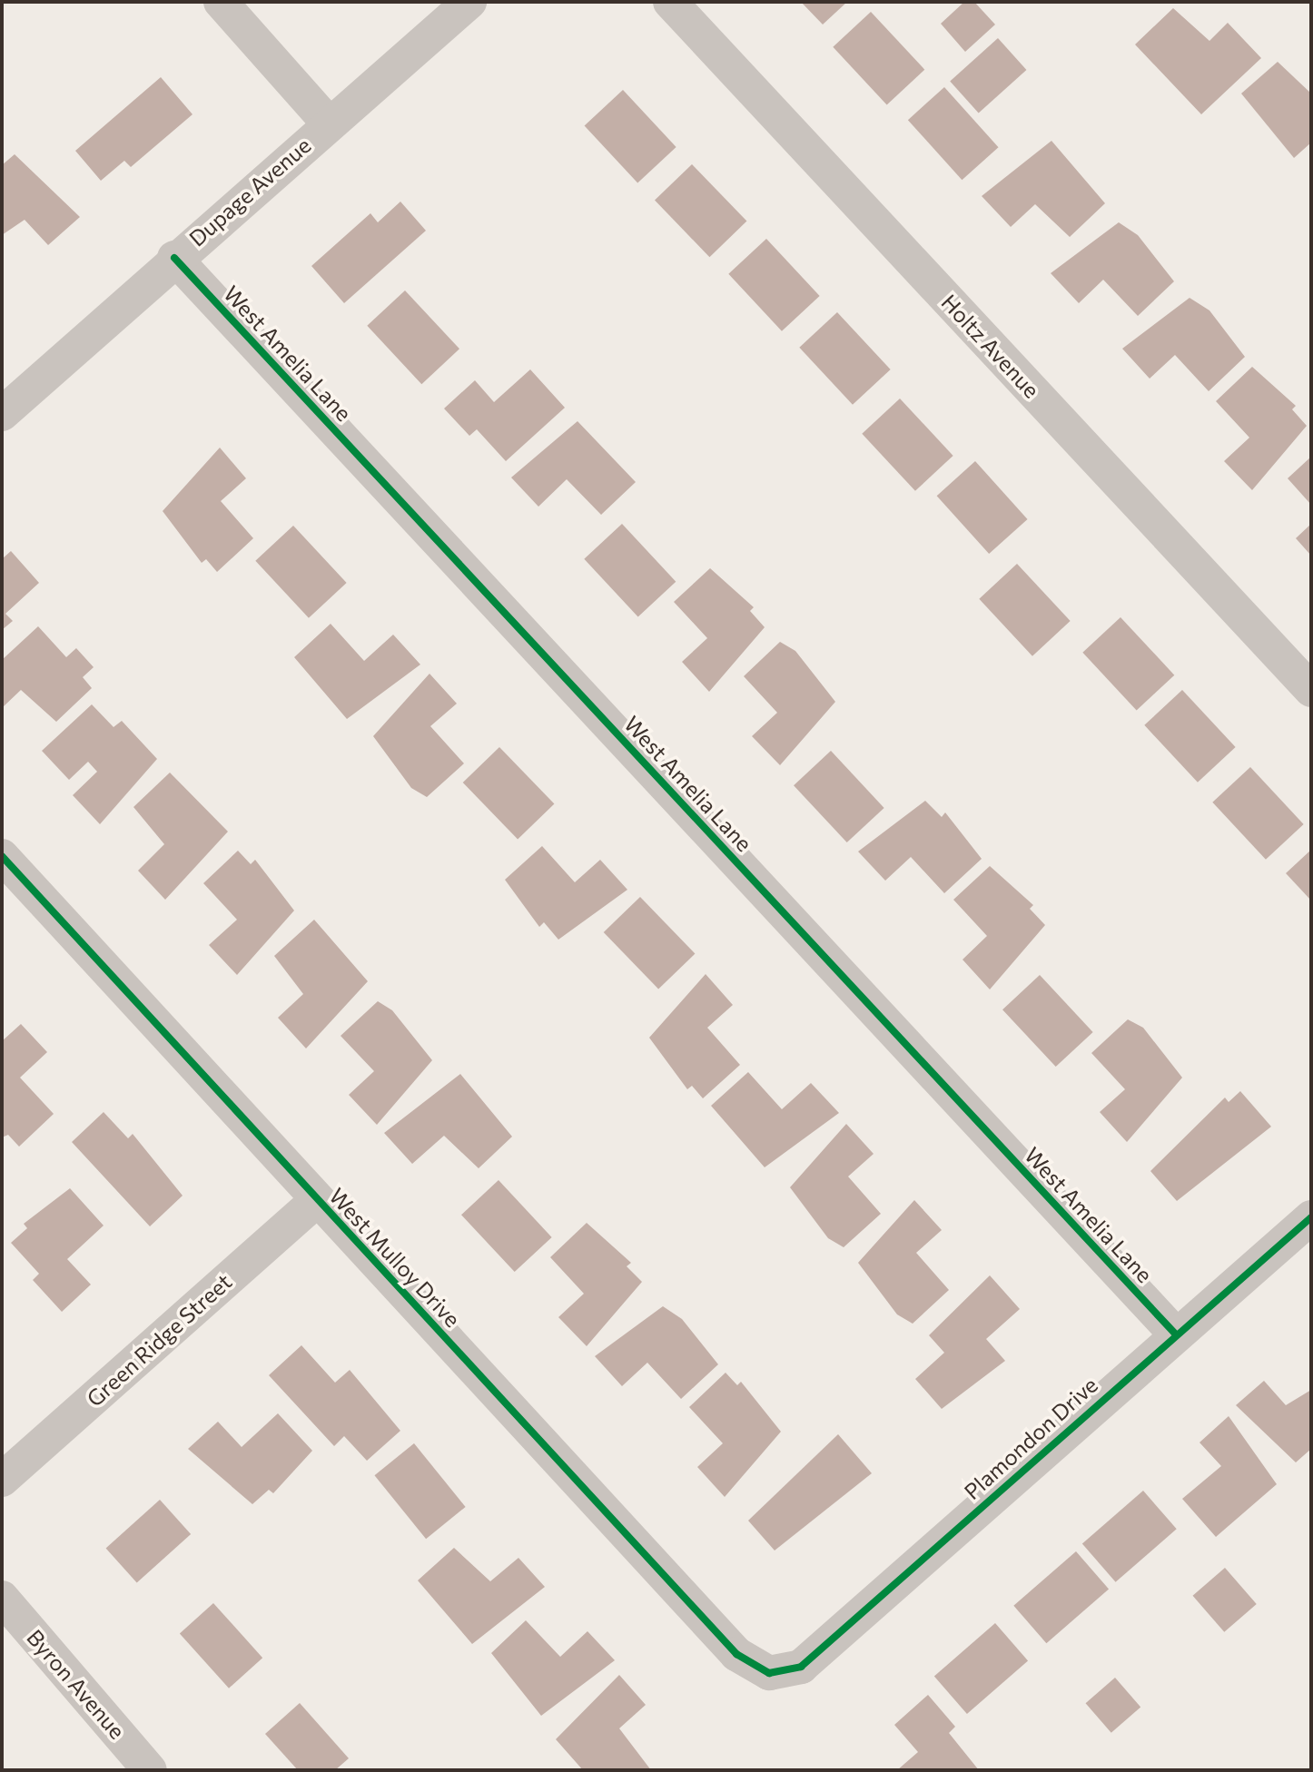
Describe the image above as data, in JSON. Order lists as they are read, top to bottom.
{
  "streets": {
    "street": [
      "Dupage Avenue",
      "Holtz Avenue",
      "West Amelia Lane",
      "West Mulloy Drive",
      "Green Ridge Street",
      "Plamondon Drive",
      "Byron Avenue"
    ]
  },
  "crossings": [
    ["Dupage Avenue", "West Amelia Lane"],
    ["West Amelia Lane", "Plamondon Drive"],
    ["West Mulloy Drive", "Green Ridge Street"],
    ["West Mulloy Drive", "Plamondon Drive"]
  ]
}
